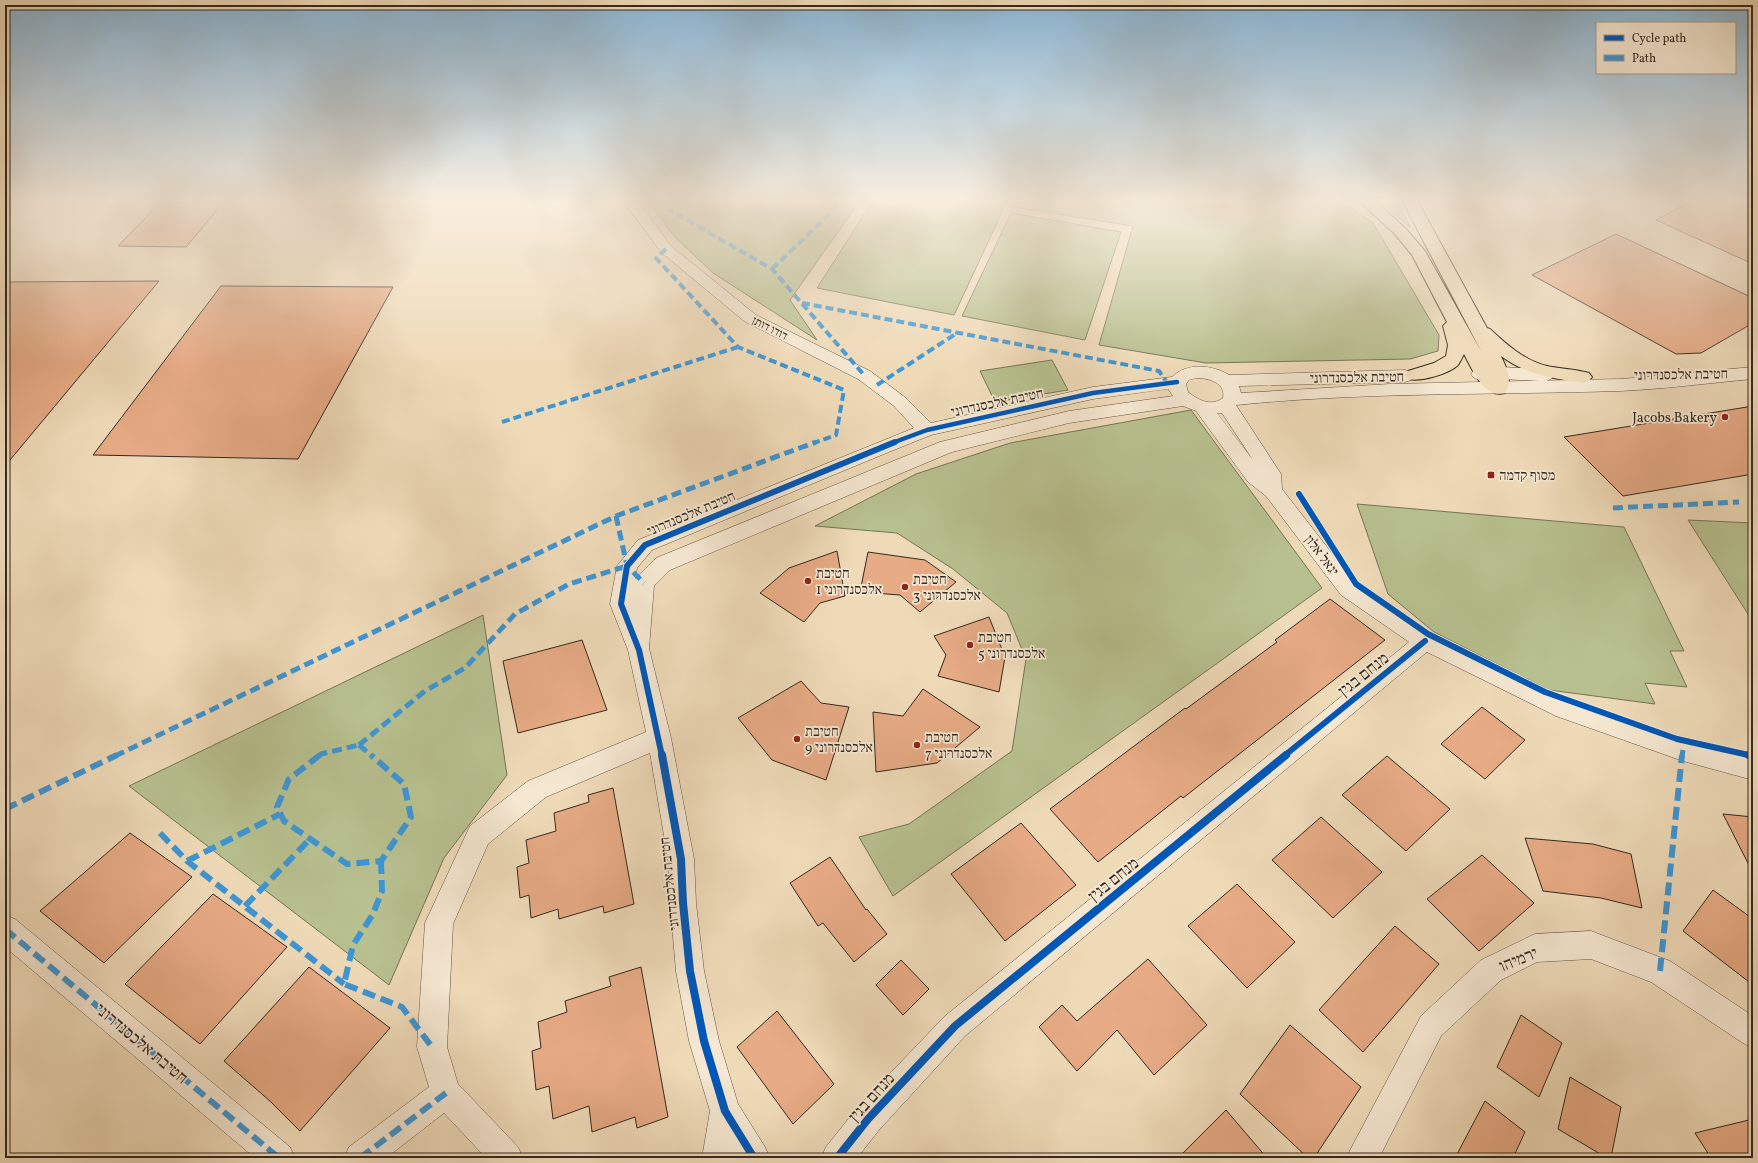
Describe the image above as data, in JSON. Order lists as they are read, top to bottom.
{
  "streets": {
    "street": [
      "דודו דותן",
      "חטיבת אלכסנדרוני",
      "יגאל אלון",
      "מנחם בגין",
      "ירמיהו"
    ]
  },
  "crossings": [
    ["דודו דותן", "חטיבת אלכסנדרוני"],
    ["חטיבת אלכסנדרוני", "יגאל אלון"],
    ["יגאל אלון", "מנחם בגין"]
  ],
  "places": {
    "other": [
      "Jacobs Bakery",
      "חטיבת אלכסנדרוני 1",
      "חטיבת אלכסנדרוני 3",
      "חטיבת אלכסנדרוני 5",
      "חטיבת אלכסנדרוני 9",
      "חטיבת אלכסנדרוני 7"
    ],
    "transit": ["מסוף קדמה"]
  },
  "legend": ["Cycle path", "Path"]
}
